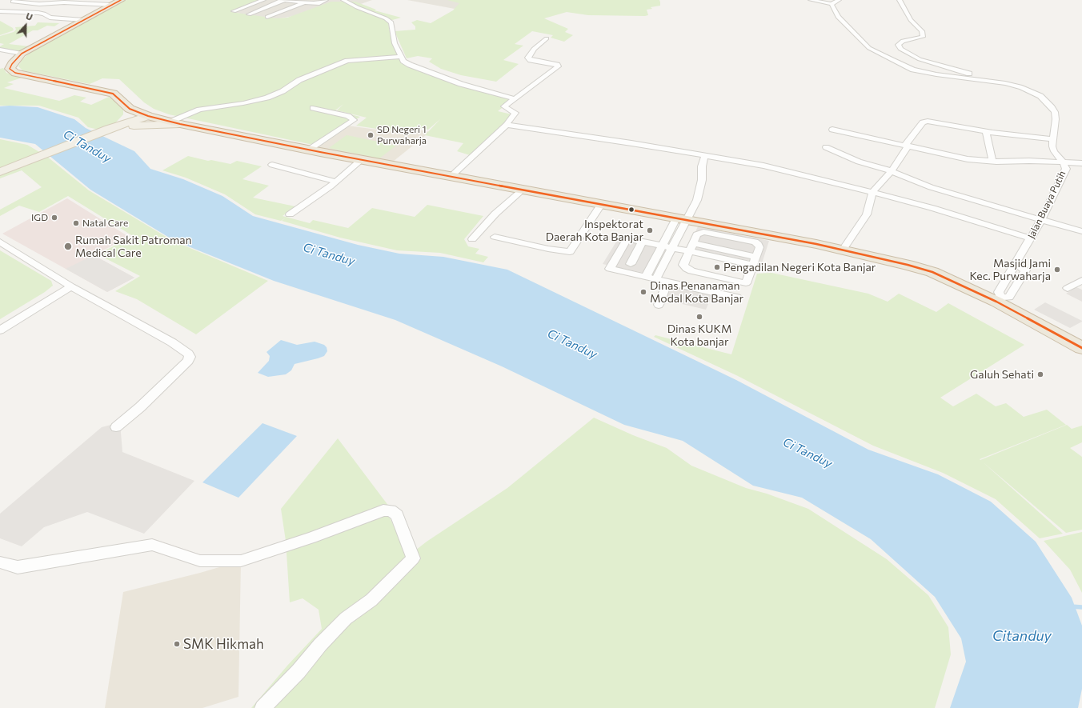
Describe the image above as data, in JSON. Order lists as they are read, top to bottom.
{
  "streets": {
    "street": ["Jalan Buaya Putih"]
  },
  "water": ["Ci Tanduy", "Citanduy"],
  "places": [
    "SD Negeri 1 Purwaharja",
    "IGD",
    "Natal Care",
    "Inspektorat Daerah Kota Banjar",
    "Rumah Sakit Patroman Medical Care",
    "Pengadilan Negeri Kota Banjar",
    "Masjid Jami Kec. Purwaharja",
    "Dinas Penanaman Modal Kota Banjar",
    "Dinas KUKM Kota banjar",
    "Galuh Sehati",
    "SMK Hikmah"
  ],
  "north": "top"
}
